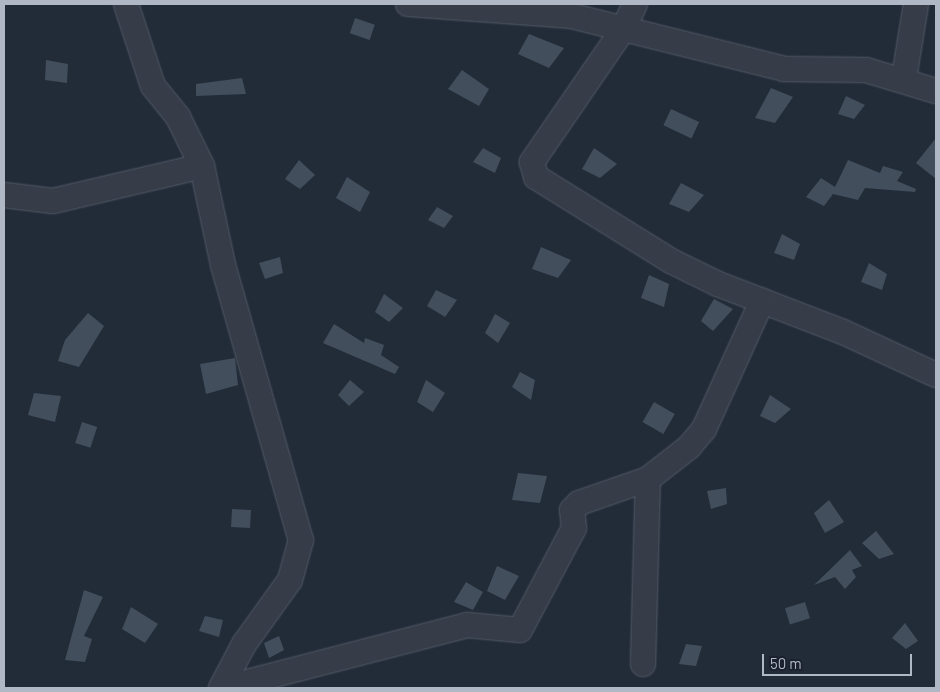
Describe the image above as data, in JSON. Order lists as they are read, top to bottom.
{
  "scale_bar": "50 m"
}
